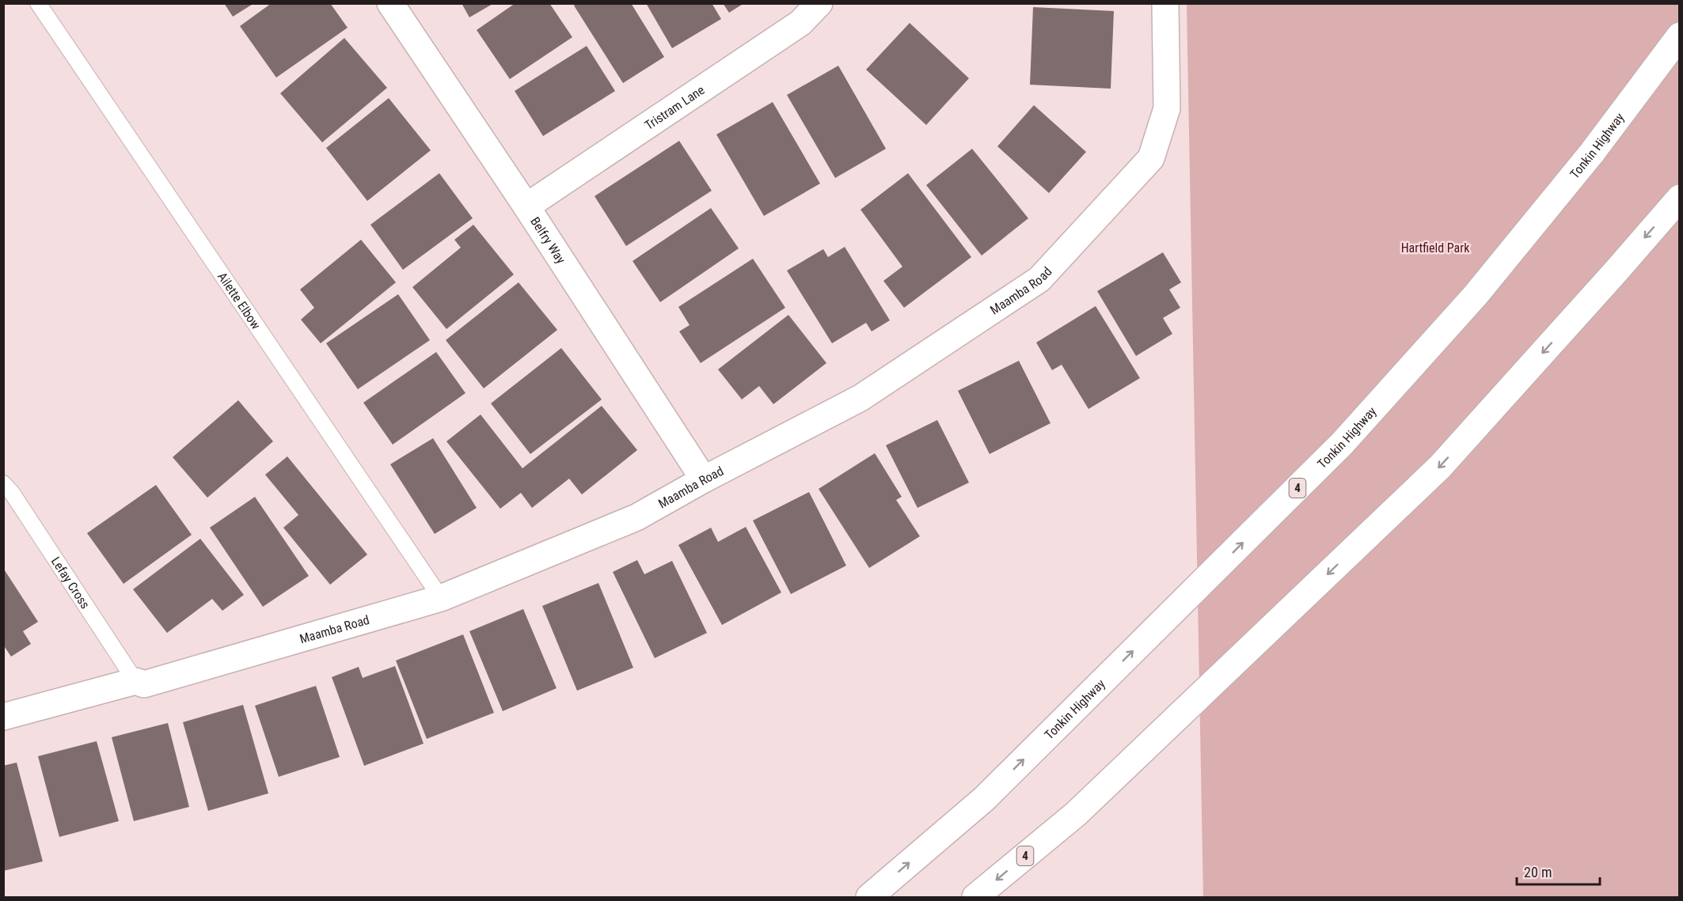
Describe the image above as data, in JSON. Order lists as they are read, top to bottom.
{
  "streets": {
    "main road": [
      "Tristram Lane",
      "Tonkin Highway",
      "Belfry Way",
      "Maamba Road",
      "4"
    ],
    "lane": ["Ailette Elbow", "Lefay Cross"]
  },
  "crossings": [
    ["Tristram Lane", "Belfry Way"],
    ["Belfry Way", "Maamba Road"],
    ["Maamba Road", "Ailette Elbow"],
    ["Maamba Road", "Lefay Cross"]
  ],
  "parks": ["Hartfield Park"],
  "scale_bar": "20 m"
}
